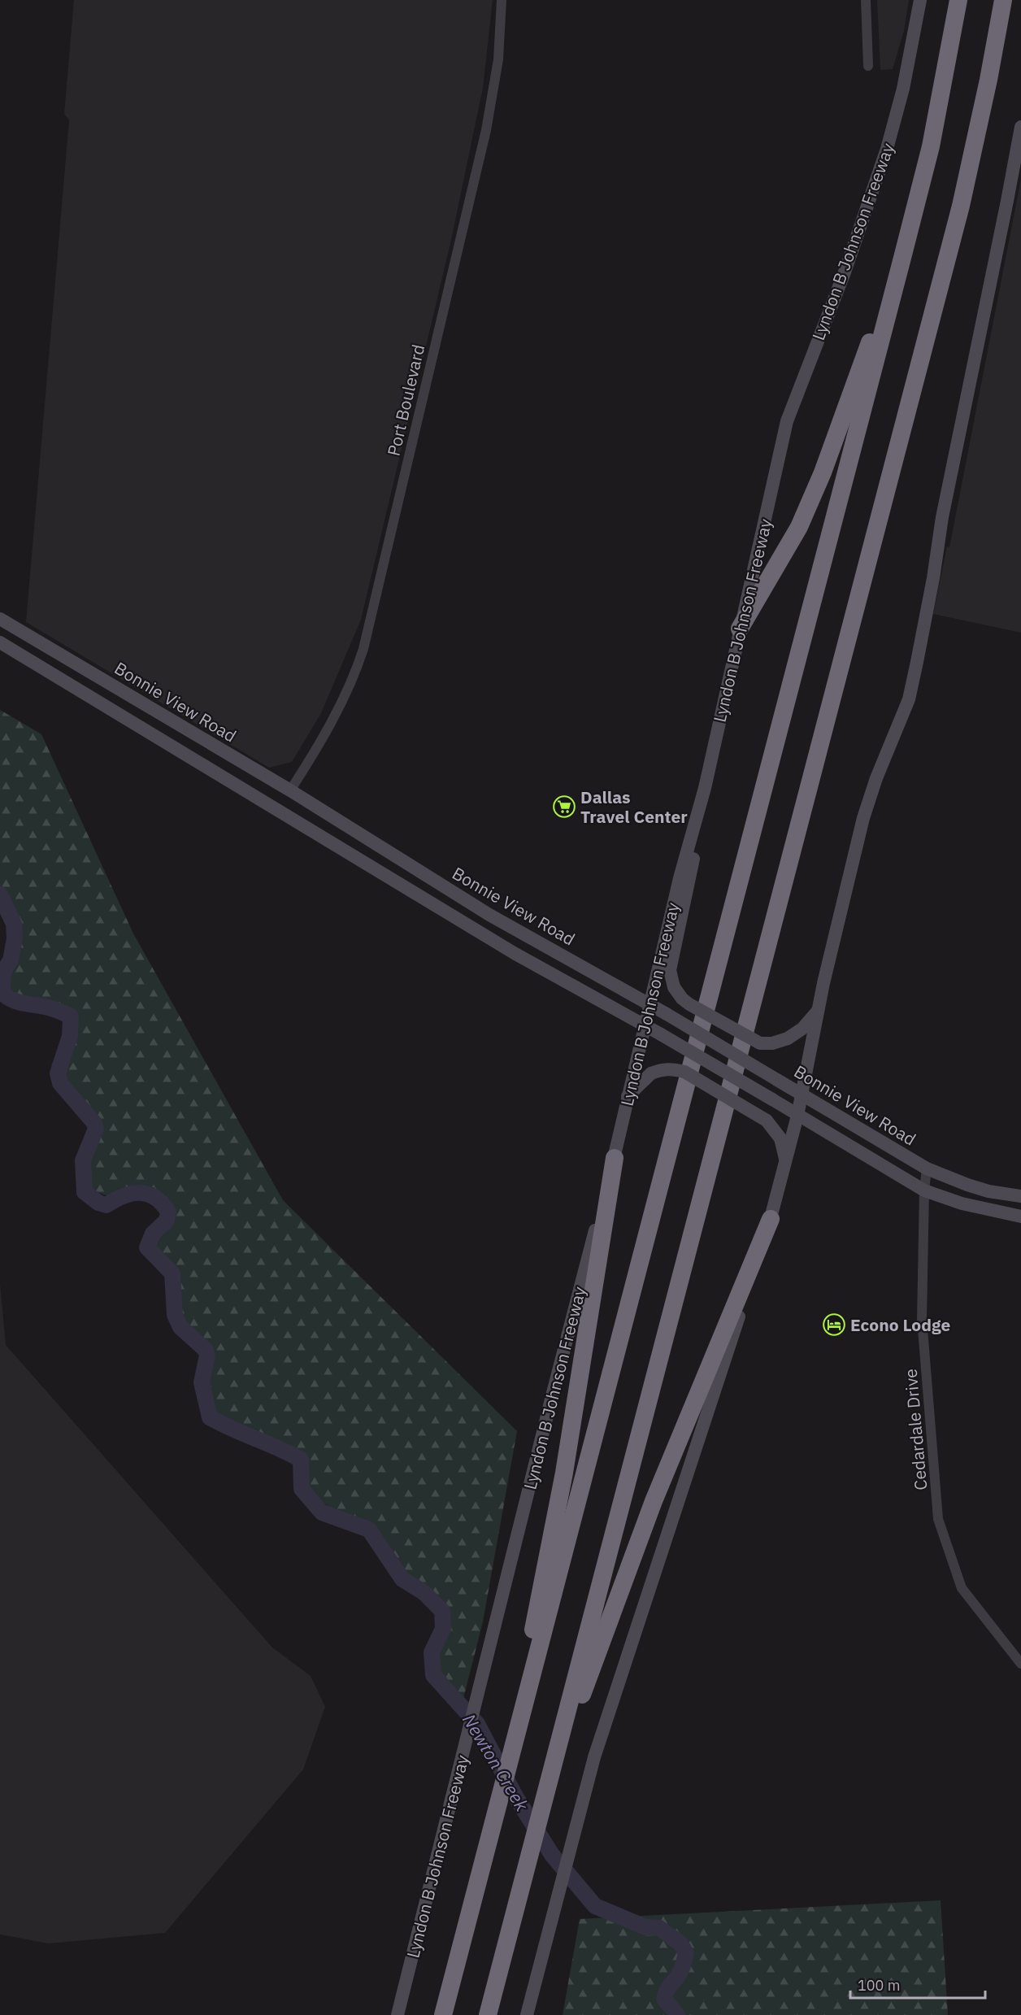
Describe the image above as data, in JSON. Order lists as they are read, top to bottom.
{
  "streets": {
    "main road": ["Lyndon B Johnson Freeway", "Bonnie View Road"],
    "street": ["Port Boulevard", "Cedardale Drive"]
  },
  "crossings": [
    ["Lyndon B Johnson Freeway", "Bonnie View Road"],
    ["Port Boulevard", "Bonnie View Road"],
    ["Bonnie View Road", "Cedardale Drive"]
  ],
  "water": ["Newton Creek"],
  "places": {
    "supermarket": ["Dallas Travel Center"],
    "hotel": ["Econo Lodge"]
  },
  "scale_bar": "100 m"
}
